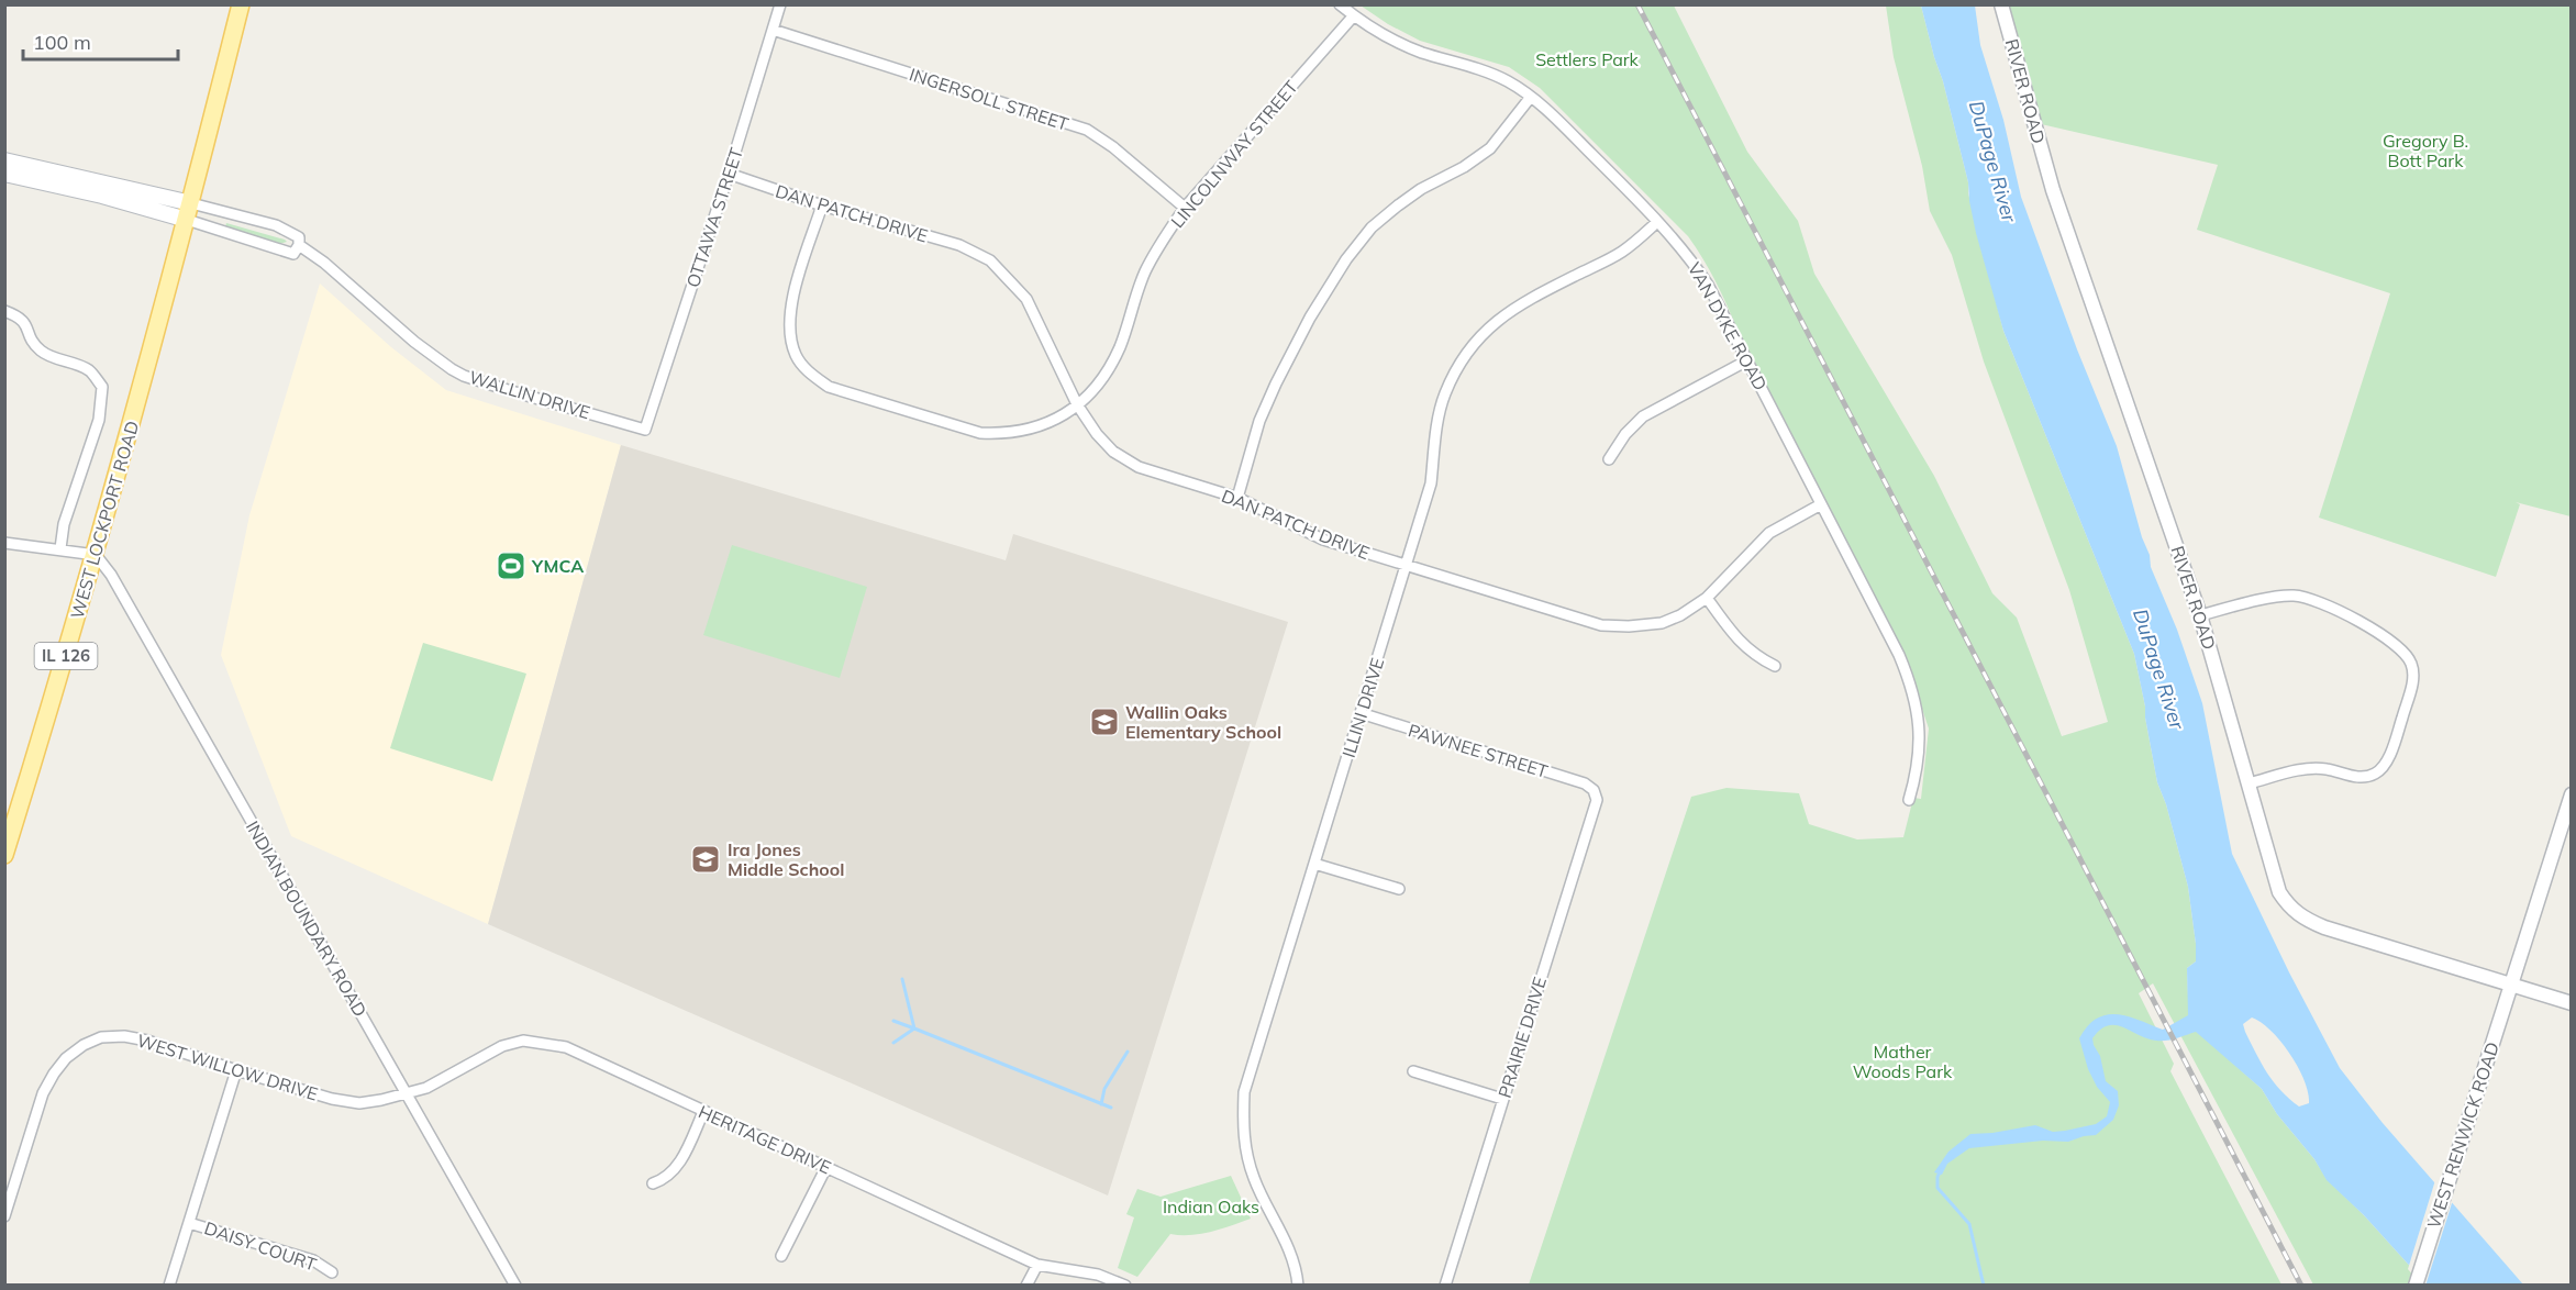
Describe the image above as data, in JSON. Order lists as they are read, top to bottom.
{
  "streets": {
    "main road": ["WALLIN DRIVE", "WEST LOCKPORT ROAD", "IL 126"],
    "street": [
      "RIVER ROAD",
      "INGERSOLL STREET",
      "LINCOLNWAY STREET",
      "DAN PATCH DRIVE",
      "OTTAWA STREET",
      "VAN DYKE ROAD",
      "ILLINI DRIVE",
      "PAWNEE STREET",
      "INDIAN BOUNDARY ROAD",
      "PRAIRIE DRIVE",
      "WEST WILLOW DRIVE",
      "WEST RENWICK ROAD",
      "HERITAGE DRIVE",
      "DAISY COURT"
    ]
  },
  "crossings": [
    ["RIVER ROAD", "WEST RENWICK ROAD"],
    ["INGERSOLL STREET", "LINCOLNWAY STREET"],
    ["INGERSOLL STREET", "OTTAWA STREET"],
    ["LINCOLNWAY STREET", "DAN PATCH DRIVE"],
    ["LINCOLNWAY STREET", "VAN DYKE ROAD"],
    ["DAN PATCH DRIVE", "OTTAWA STREET"],
    ["DAN PATCH DRIVE", "VAN DYKE ROAD"],
    ["DAN PATCH DRIVE", "ILLINI DRIVE"],
    ["OTTAWA STREET", "WALLIN DRIVE"],
    ["VAN DYKE ROAD", "ILLINI DRIVE"],
    ["WALLIN DRIVE", "WEST LOCKPORT ROAD"],
    ["WEST LOCKPORT ROAD", "INDIAN BOUNDARY ROAD"],
    ["ILLINI DRIVE", "PAWNEE STREET"],
    ["PAWNEE STREET", "PRAIRIE DRIVE"],
    ["INDIAN BOUNDARY ROAD", "WEST WILLOW DRIVE"],
    ["INDIAN BOUNDARY ROAD", "HERITAGE DRIVE"],
    ["WEST WILLOW DRIVE", "HERITAGE DRIVE"]
  ],
  "water": ["DuPage River"],
  "parks": [
    "Settlers Park",
    "Gregory B. Bott Park",
    "Mather Woods Park",
    "Indian Oaks"
  ],
  "places": {
    "sports": ["YMCA"],
    "school or university": ["Wallin Oaks Elementary School", "Ira Jones Middle School"]
  },
  "scale_bar": "100 m"
}
